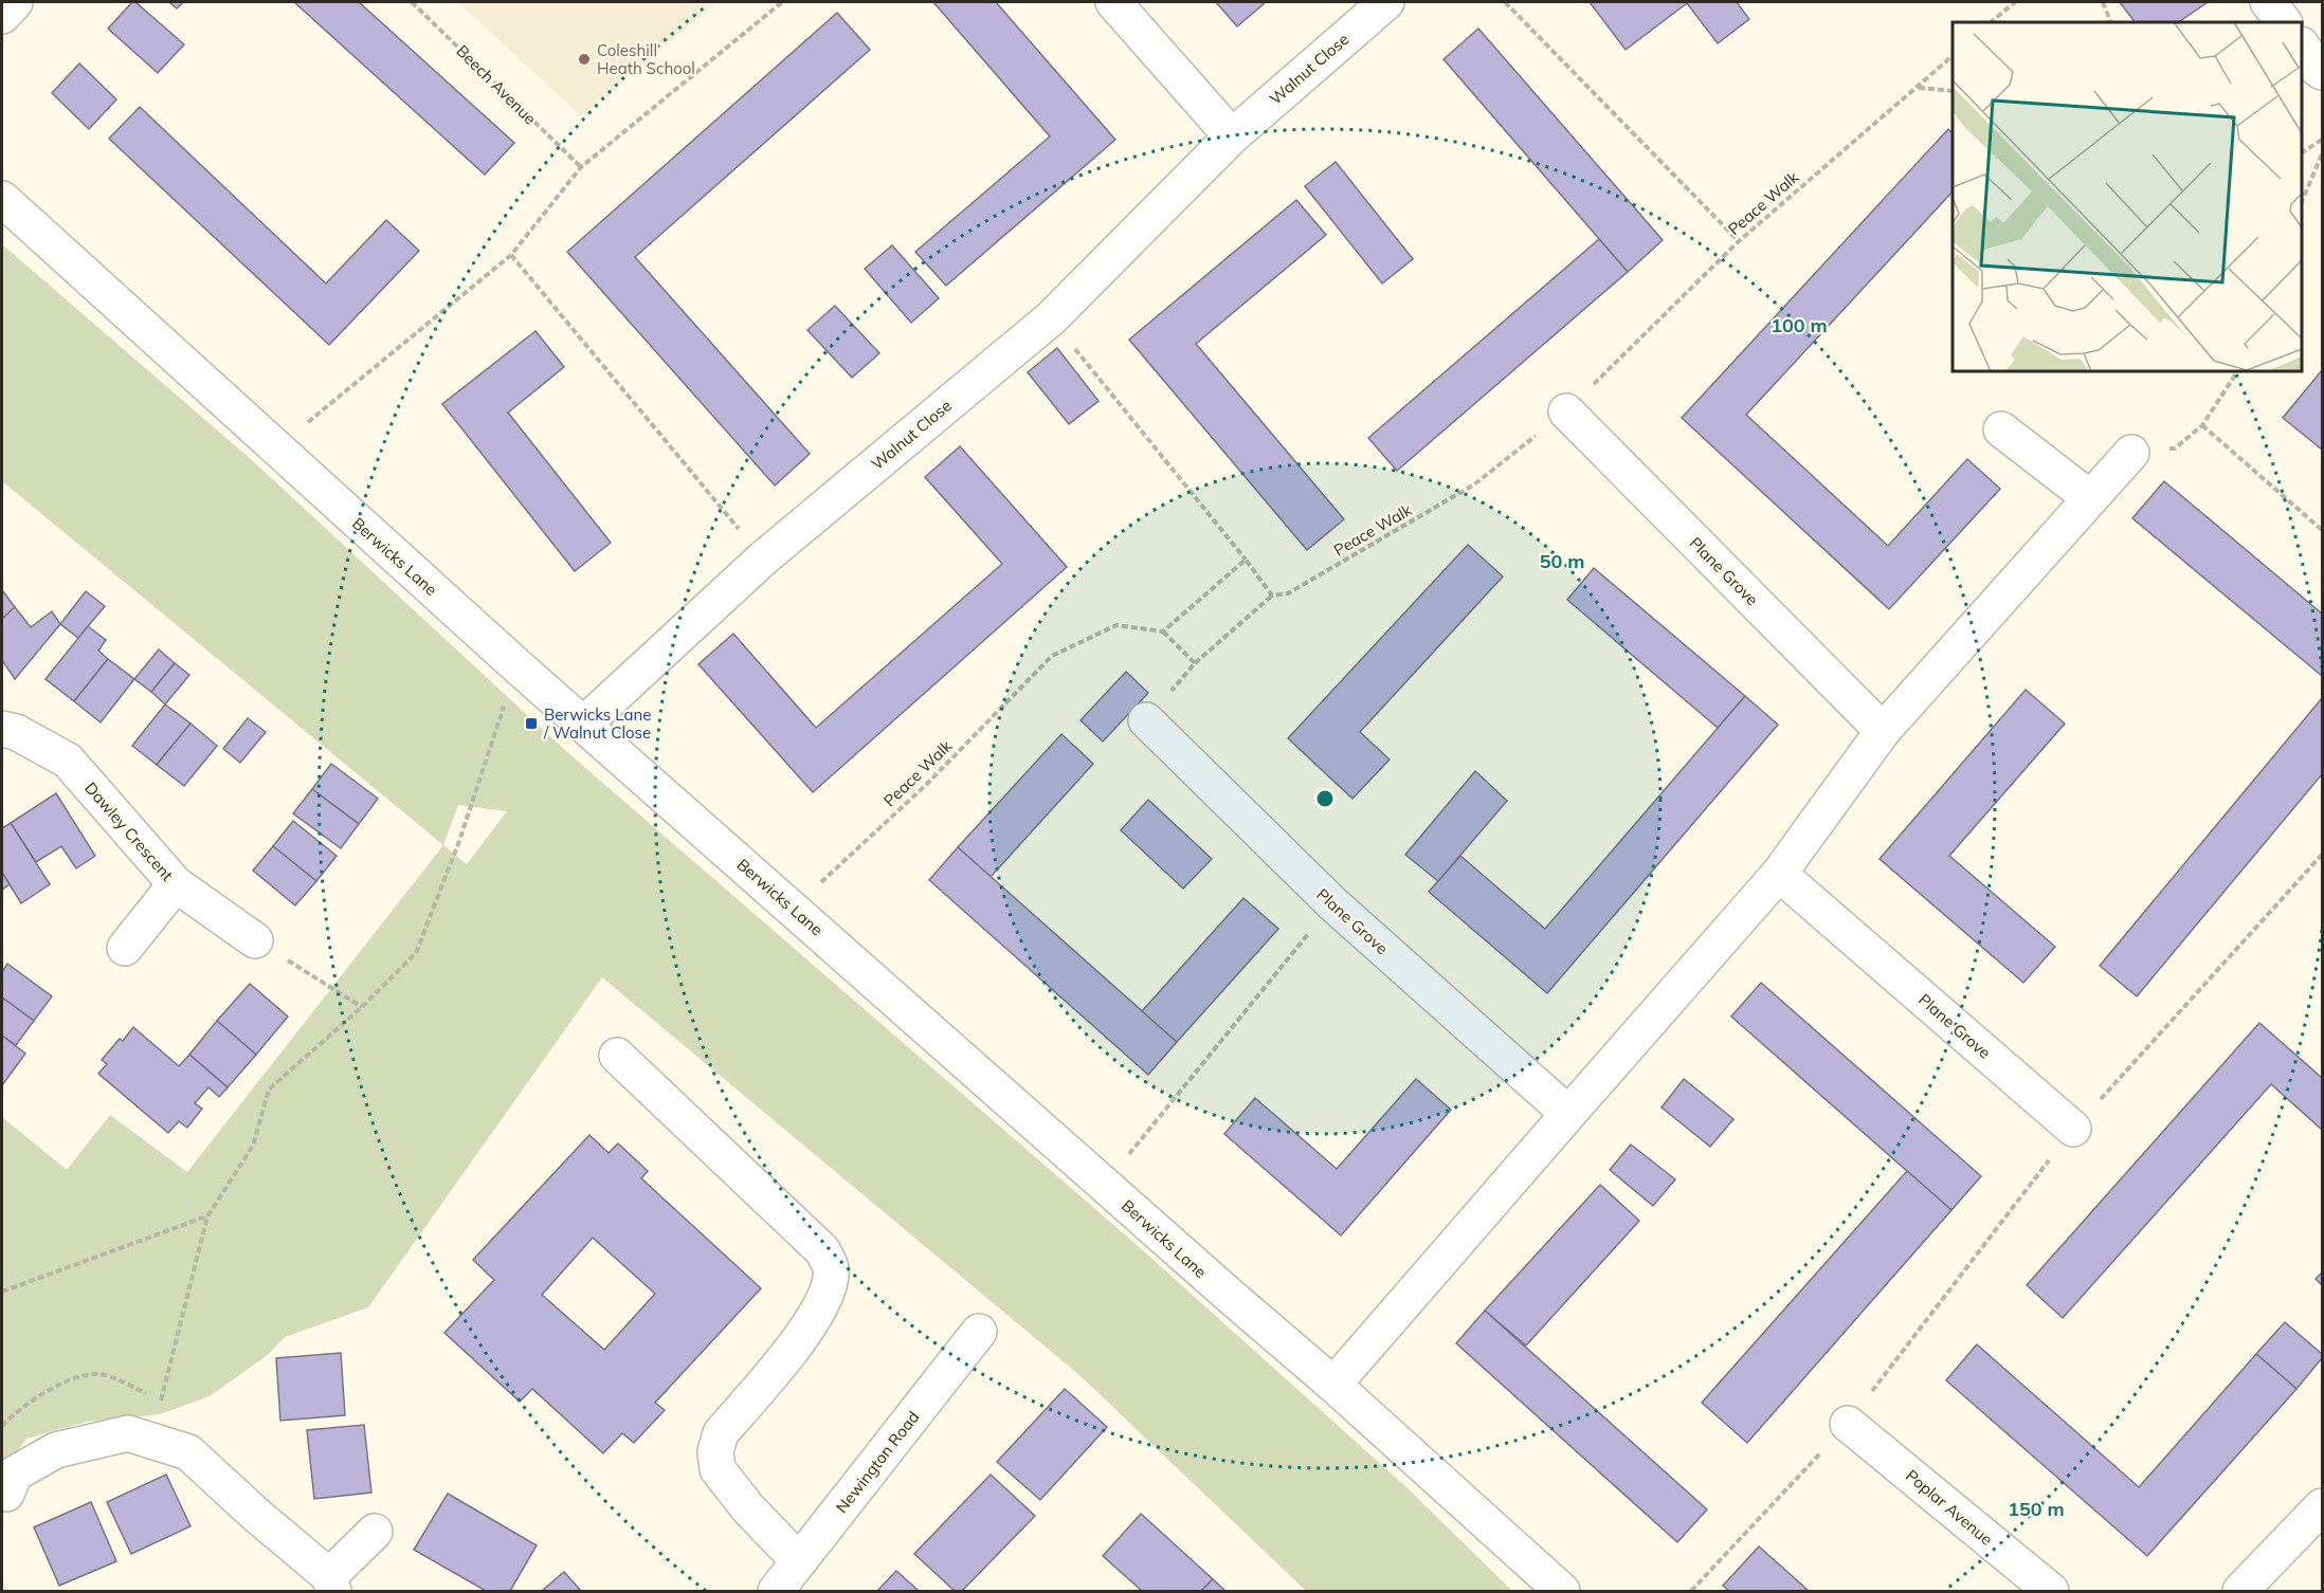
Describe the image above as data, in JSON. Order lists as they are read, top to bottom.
{
  "streets": {
    "street": [
      "Walnut Close",
      "Berwicks Lane",
      "Plane Grove",
      "Dawley Crescent",
      "Newington Road",
      "Poplar Avenue"
    ],
    "path": ["Beech Avenue", "Peace Walk"]
  },
  "crossings": [
    ["Walnut Close", "Berwicks Lane"],
    ["Peace Walk", "Berwicks Lane"],
    ["Peace Walk", "Plane Grove"]
  ],
  "places": {
    "other": ["Coleshill Heath School"],
    "transit": ["Berwicks Lane / Walnut Close"]
  },
  "rings": ["100 m", "50 m", "150 m"]
}
